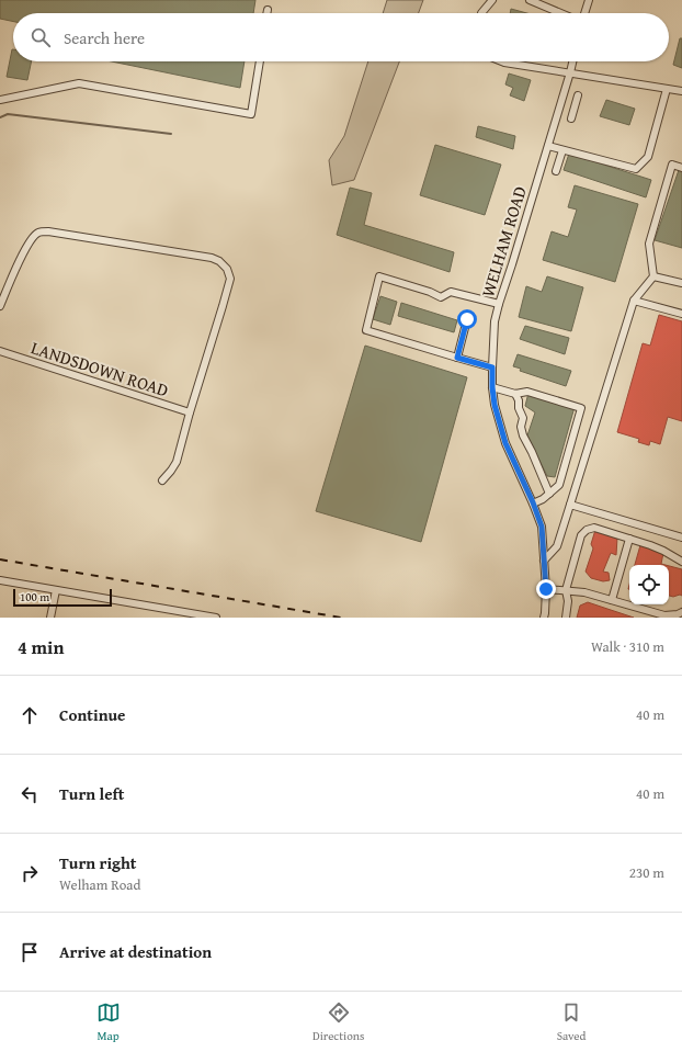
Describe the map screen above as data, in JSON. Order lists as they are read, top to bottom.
{
  "streets": {
    "street": ["WELHAM ROAD", "LANDSDOWN ROAD"]
  },
  "scale_bar": "100 m",
  "page": {
    "search": "Search here",
    "scale": "100 m",
    "heading": ["4 min", "Walk · 310 m"],
    "list": [
      ["Continue", "40 m"],
      ["Turn left", "40 m"],
      ["Turn right", "Welham Road", "230 m"],
      "Arrive at destination"
    ],
    "nav": ["Map", "Directions", "Saved"]
  }
}
